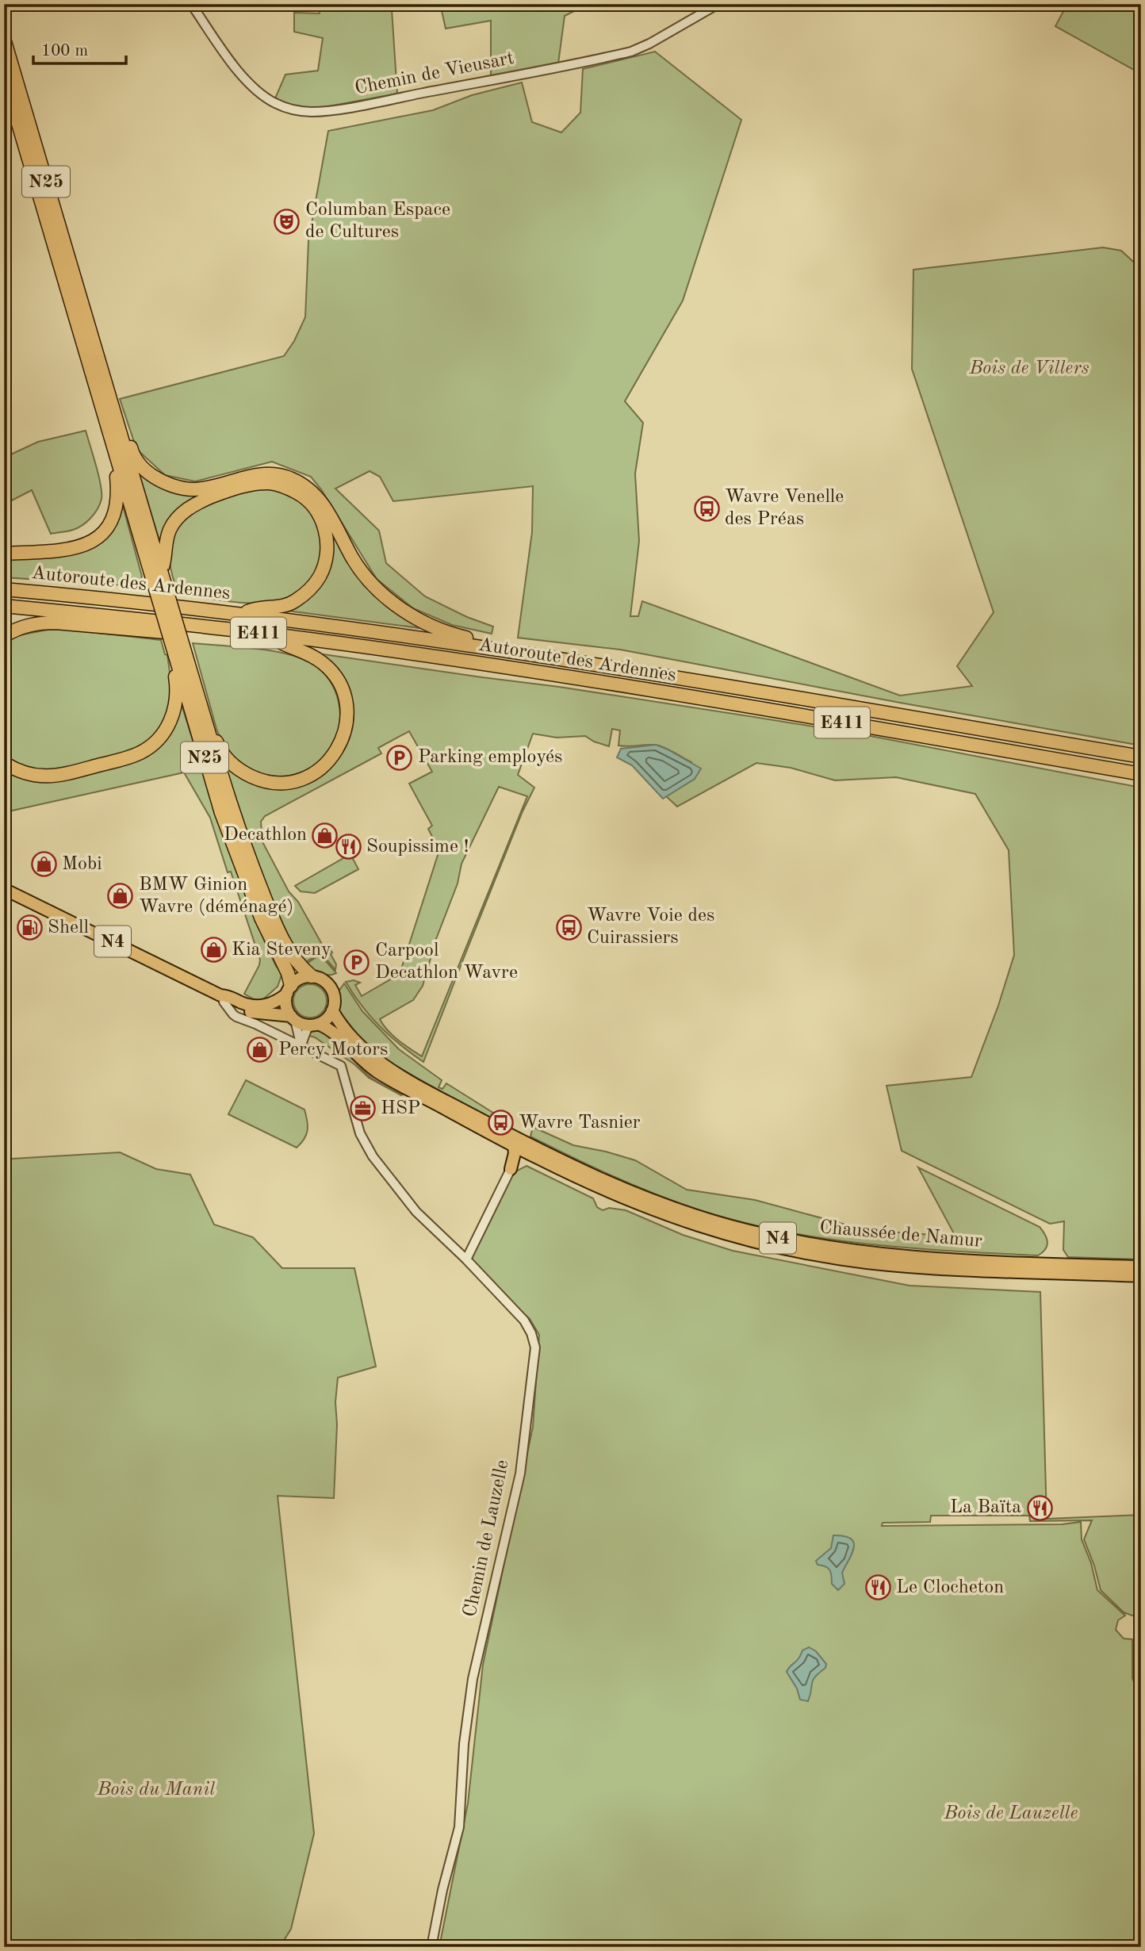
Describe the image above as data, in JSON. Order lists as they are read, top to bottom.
{
  "streets": {
    "highway": ["N25", "Autoroute des Ardennes", "E411"],
    "main road": ["N4", "Chaussée de Namur"],
    "street": ["Chemin de Vieusart", "Chemin de Lauzelle"]
  },
  "crossings": [
    ["N25", "N4"],
    ["N25", "Chaussée de Namur"],
    ["N4", "Chaussée de Namur"],
    ["N4", "Chemin de Lauzelle"]
  ],
  "parks": ["Bois de Villers", "Bois du Manil", "Bois de Lauzelle"],
  "places": {
    "theatre": ["Columban Espace de Cultures"],
    "bus stop": ["Wavre Venelle des Préas", "Wavre Voie des Cuirassiers", "Wavre Tasnier"],
    "parking": ["Parking employés", "Carpool Decathlon Wavre"],
    "shop": [
      "Decathlon",
      "Mobi",
      "BMW Ginion Wavre (déménagé)",
      "Kia Steveny",
      "Percy Motors"
    ],
    "restaurant": ["Soupissime !", "La Baïta", "Le Clocheton"],
    "fuel station": ["Shell"],
    "office": ["HSP"]
  },
  "scale_bar": "100 m"
}
